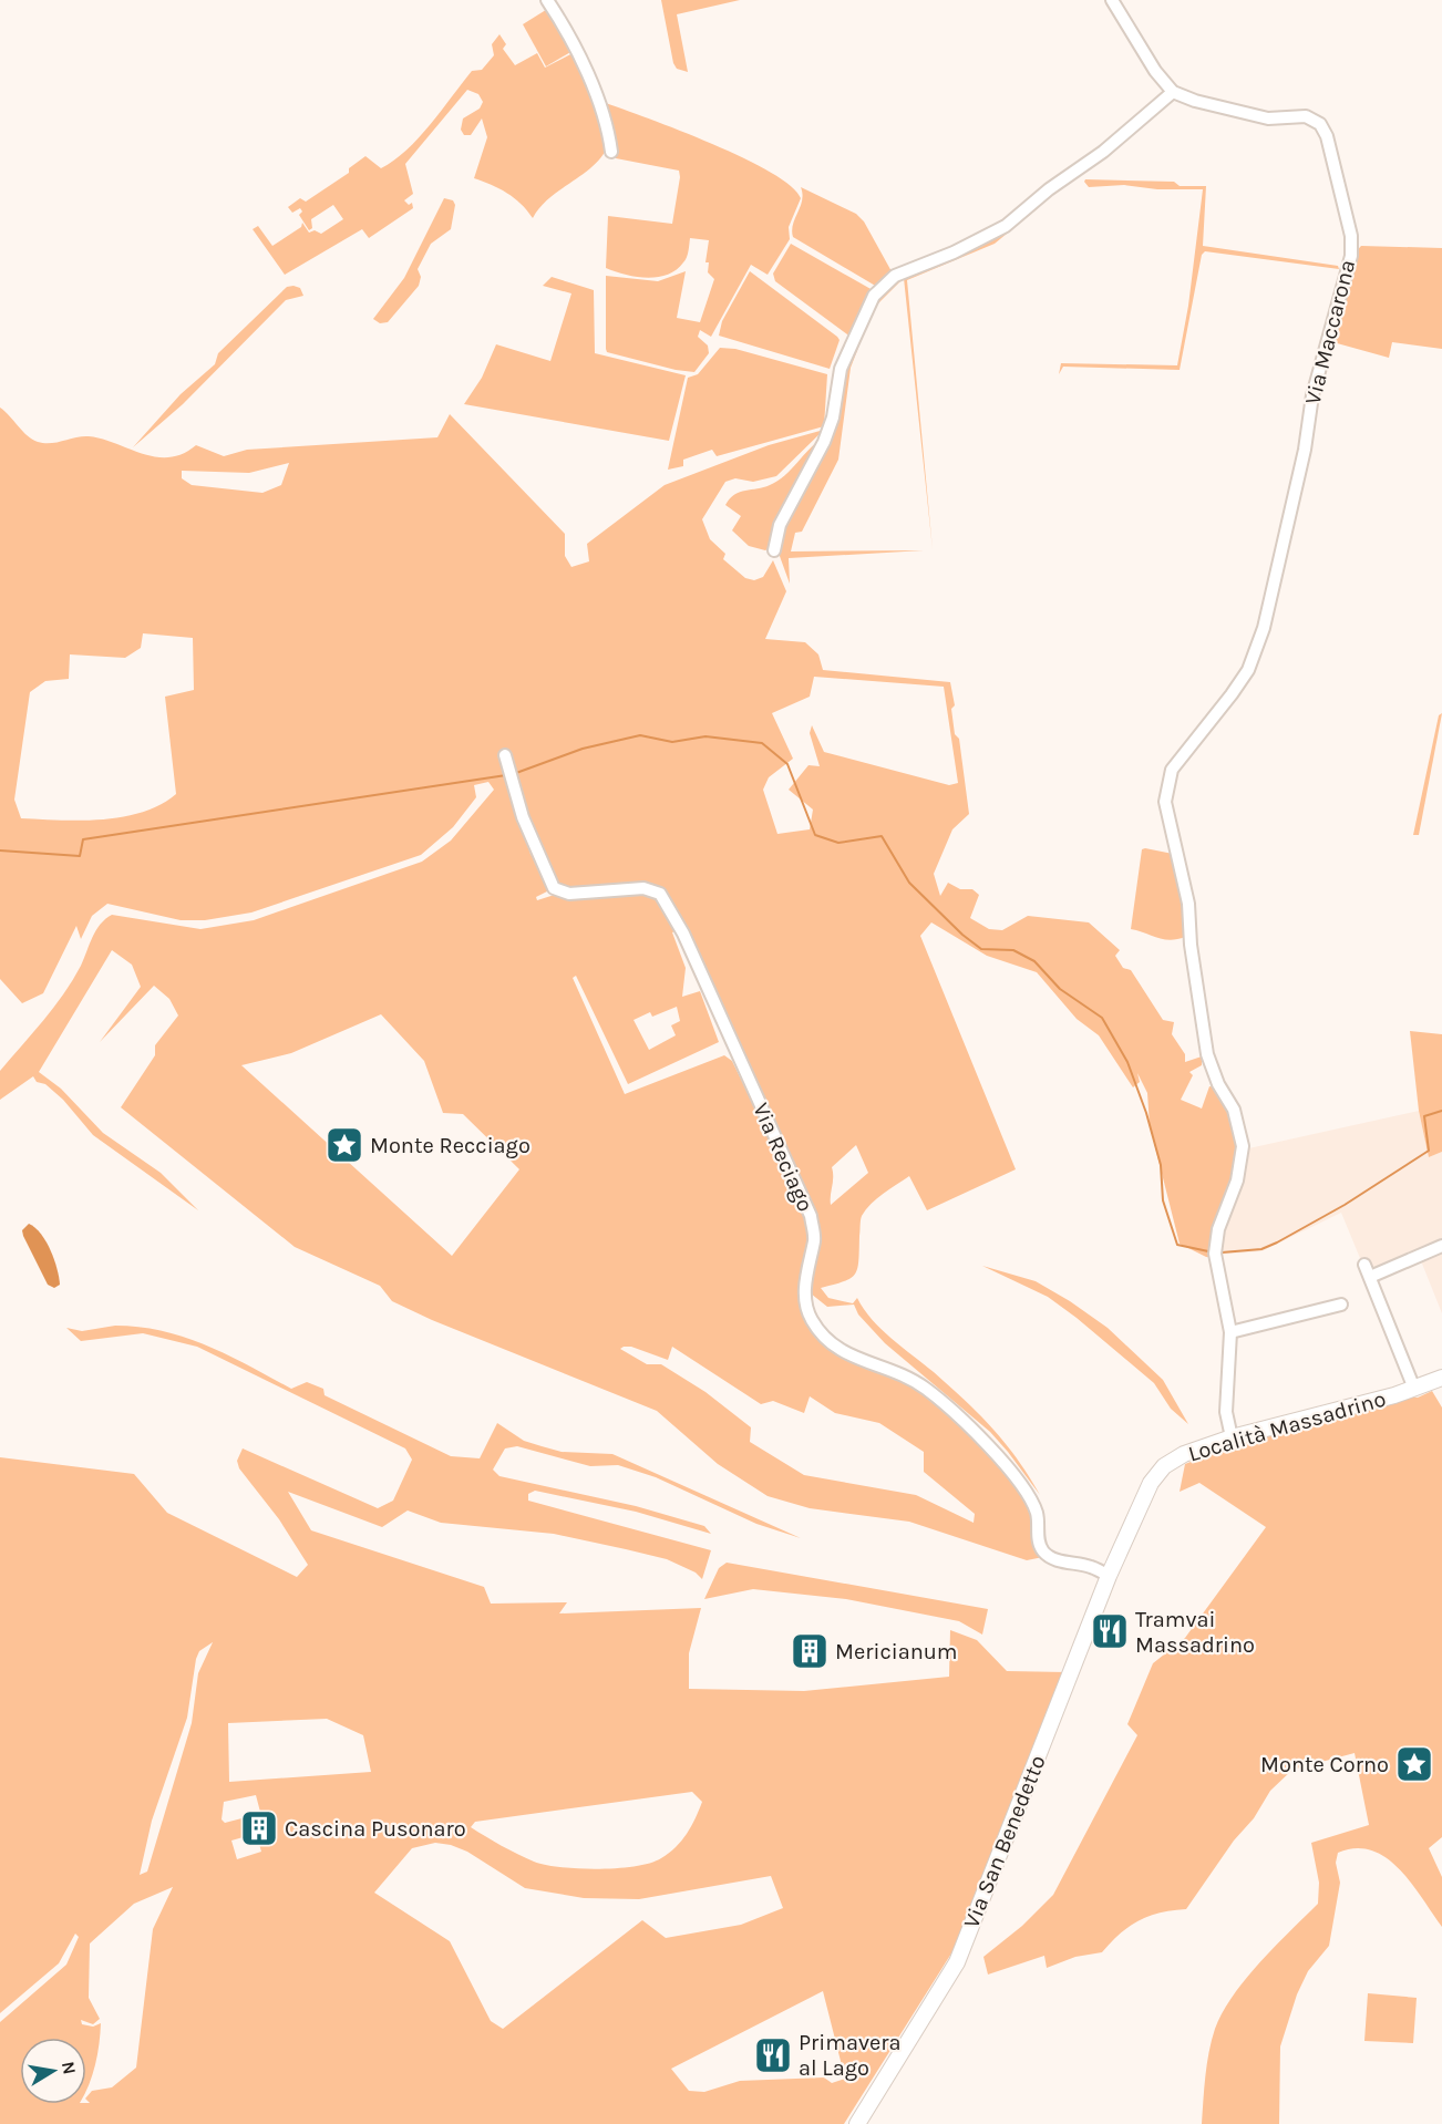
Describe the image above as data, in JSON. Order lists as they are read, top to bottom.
{
  "streets": {
    "main road": ["Località Massadrino", "Via San Benedetto"],
    "street": ["Via Maccarona", "Via Reciago"]
  },
  "crossings": [
    ["Via Maccarona", "Località Massadrino"],
    ["Via Reciago", "Località Massadrino"],
    ["Via Reciago", "Via San Benedetto"],
    ["Località Massadrino", "Via San Benedetto"]
  ],
  "places": {
    "place": ["Monte Recciago", "Monte Corno"],
    "restaurant": ["Tramvai Massadrino", "Primavera al Lago"],
    "building": ["Mericianum", "Cascina Pusonaro"]
  },
  "north": "right"
}
